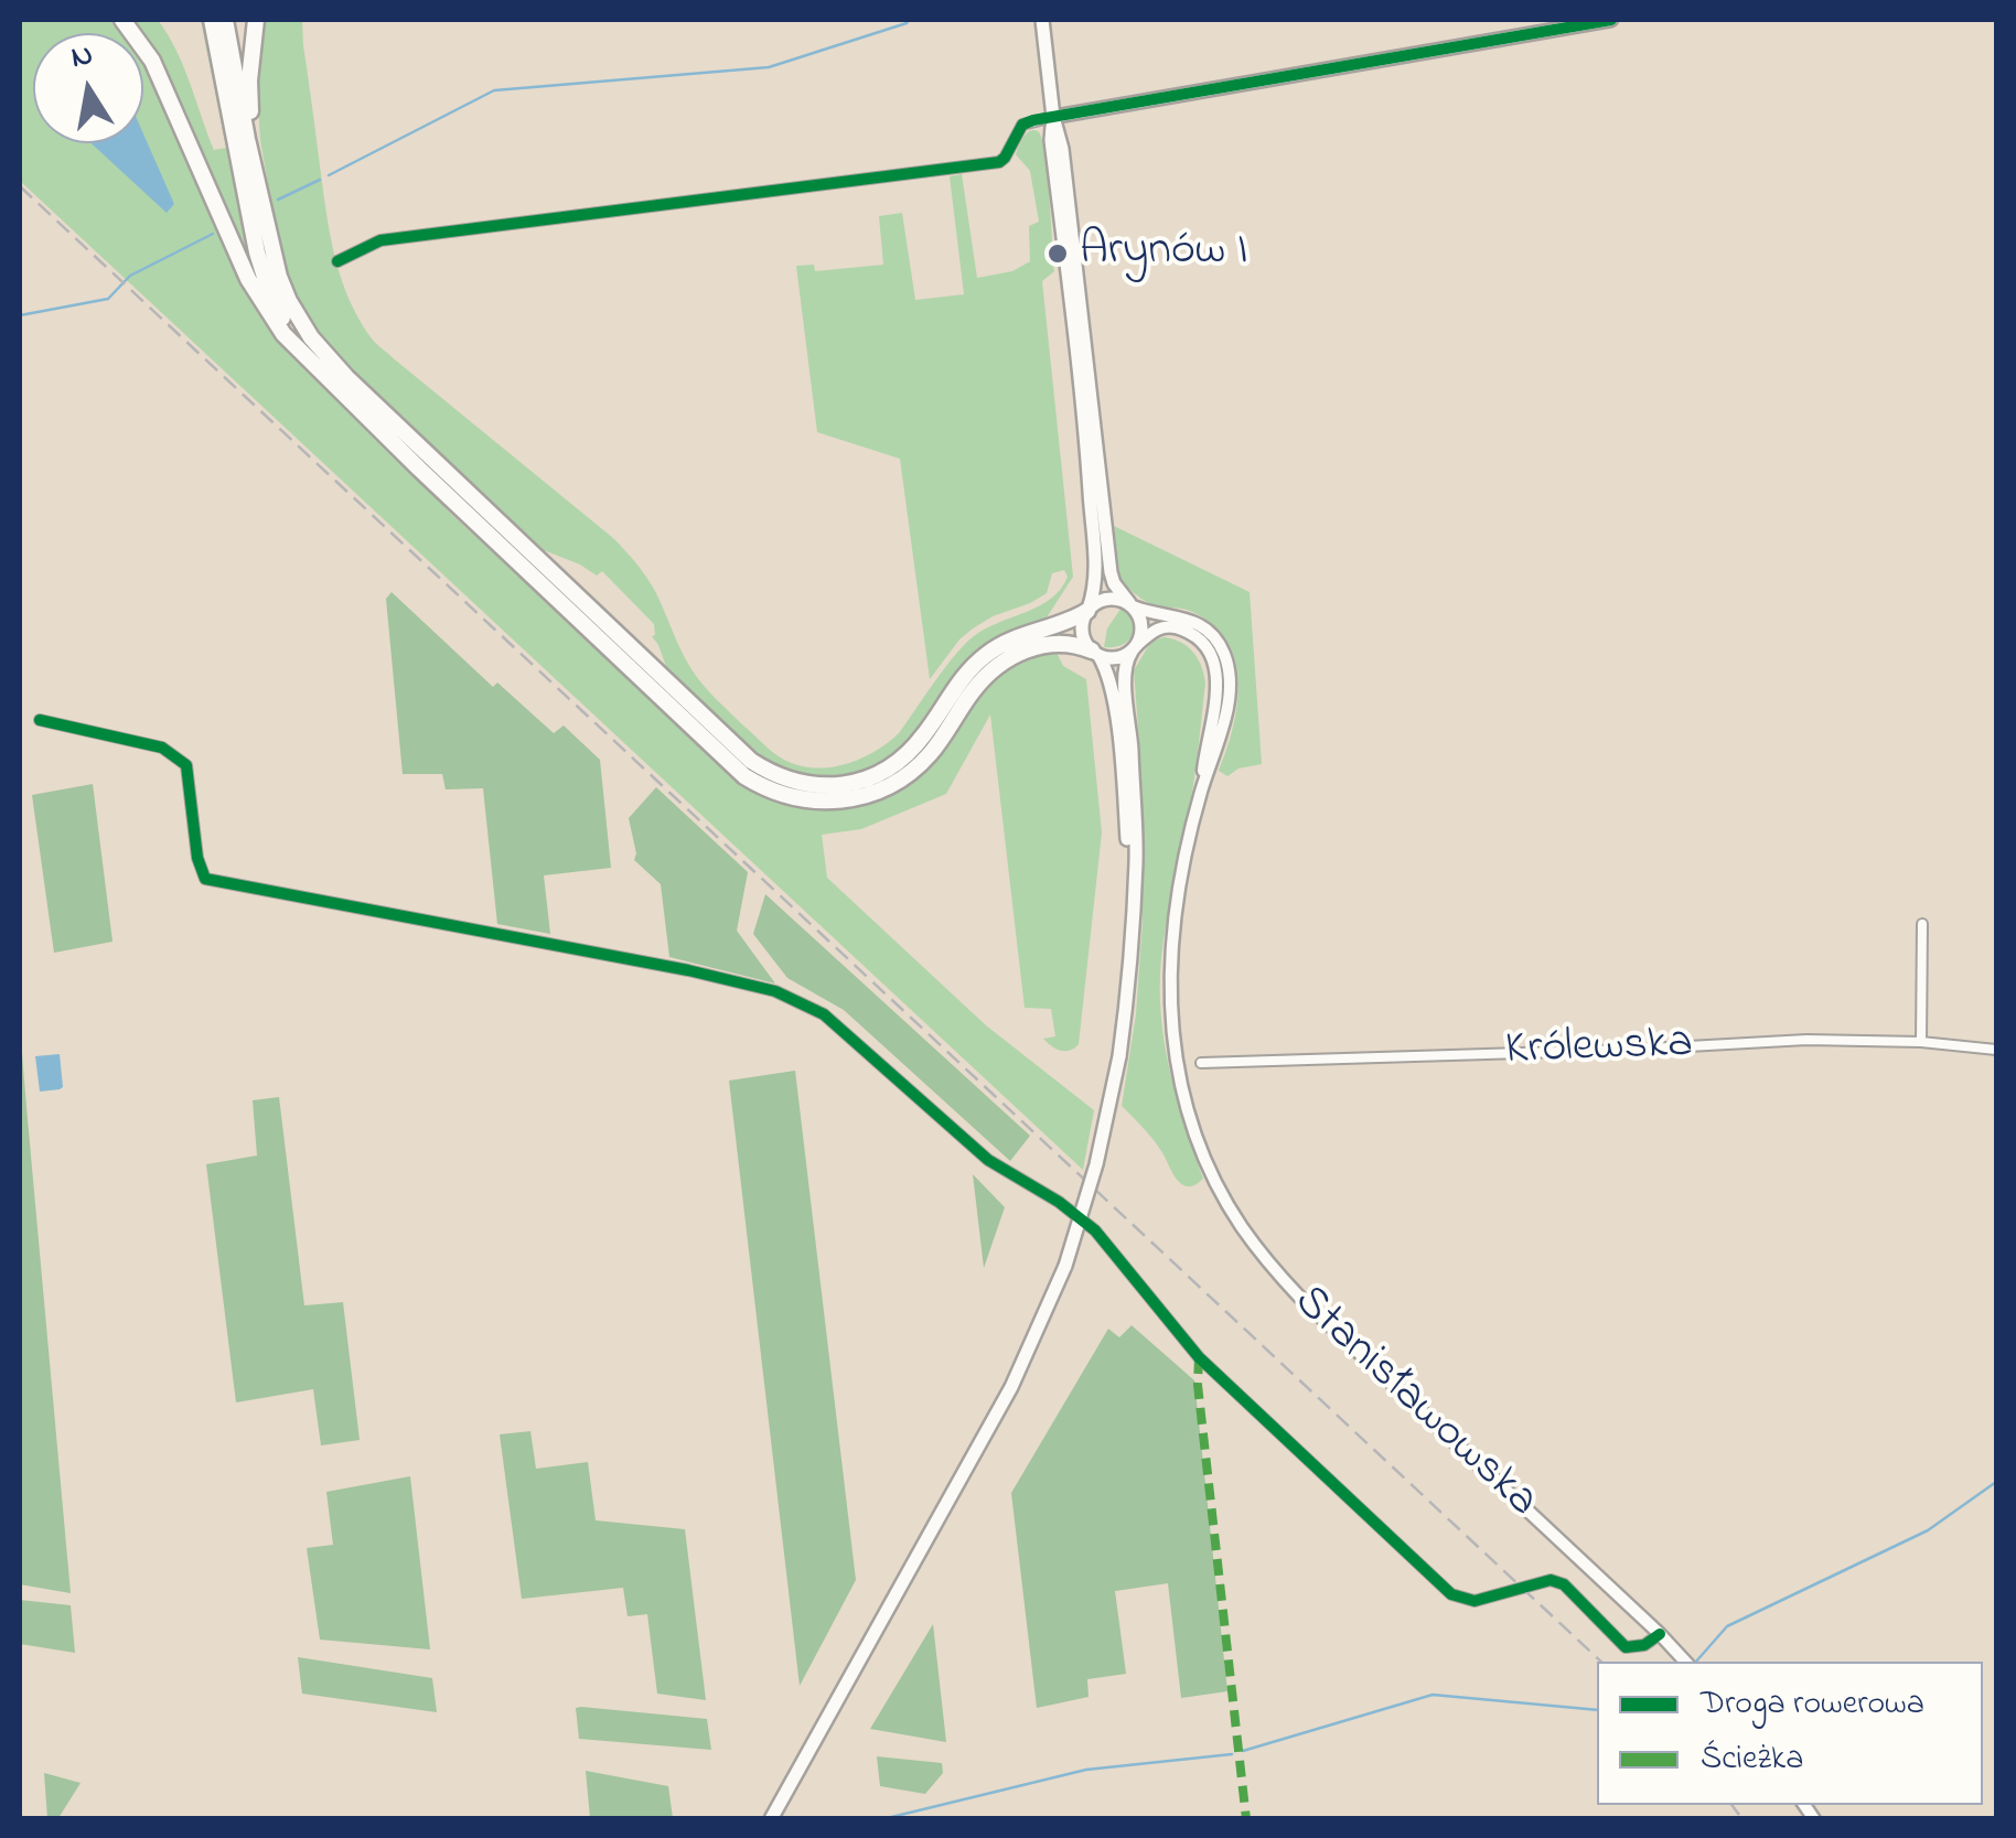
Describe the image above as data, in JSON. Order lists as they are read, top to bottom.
{
  "streets": {
    "street": ["Królewska", "Stanisławowska"]
  },
  "places": ["Arynów I"],
  "legend": ["Droga rowerowa", "Ścieżka"],
  "north": "top"
}
